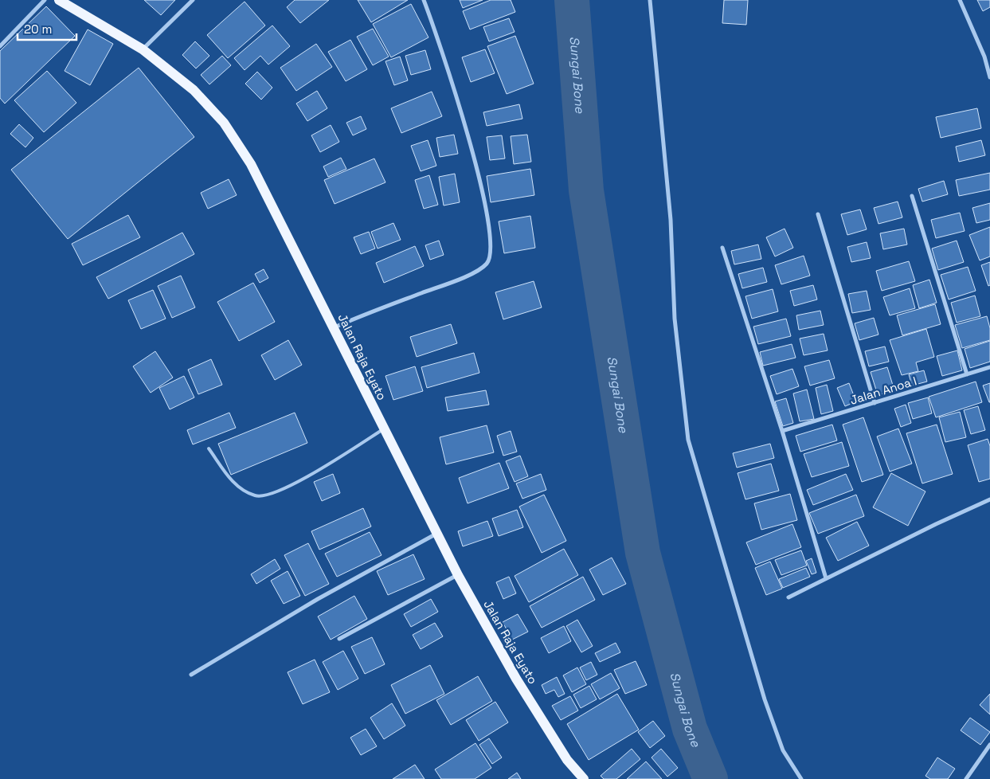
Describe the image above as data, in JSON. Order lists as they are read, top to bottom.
{
  "streets": {
    "main road": ["Jalan Raja Eyato"],
    "street": ["Jalan Anoa I"]
  },
  "water": ["Sungai Bone"],
  "scale_bar": "20 m"
}
